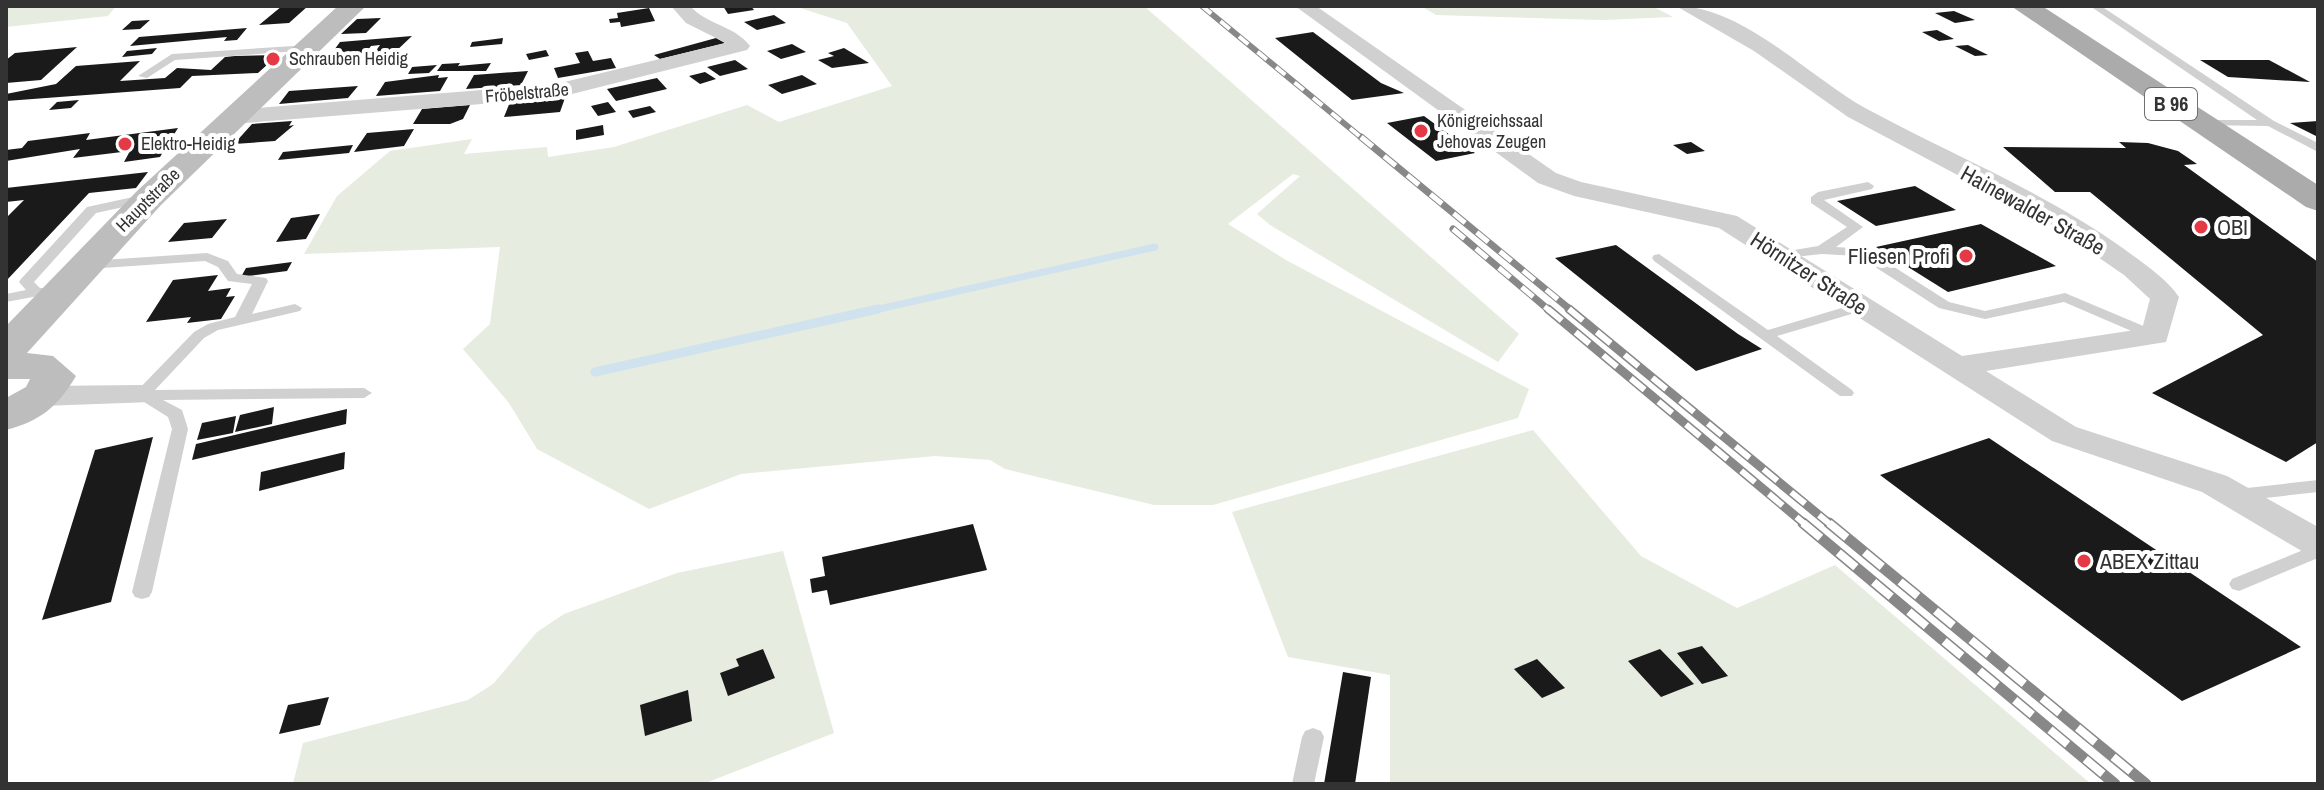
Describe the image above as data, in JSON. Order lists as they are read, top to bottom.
{
  "streets": {
    "main road": ["B 96", "Hauptstraße"],
    "street": ["Fröbelstraße", "Hainewalder Straße", "Hörnitzer Straße"]
  },
  "crossings": [
    ["Fröbelstraße", "Hauptstraße"]
  ],
  "places": [
    "Schrauben Heidig",
    "Königreichssaal Jehovas Zeugen",
    "Elektro-Heidig",
    "OBI",
    "Fliesen Profi",
    "ABEX Zittau"
  ]
}
